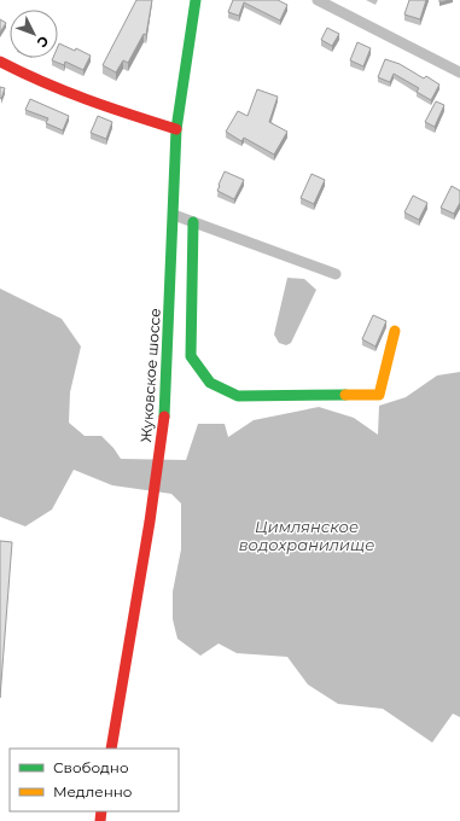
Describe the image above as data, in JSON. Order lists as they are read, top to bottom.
{
  "streets": {
    "main road": ["Жуковское шоссе"]
  },
  "water": ["Цимлянское водохранилище"],
  "legend": ["Свободно", "Медленно"],
  "north": "bottom right"
}
